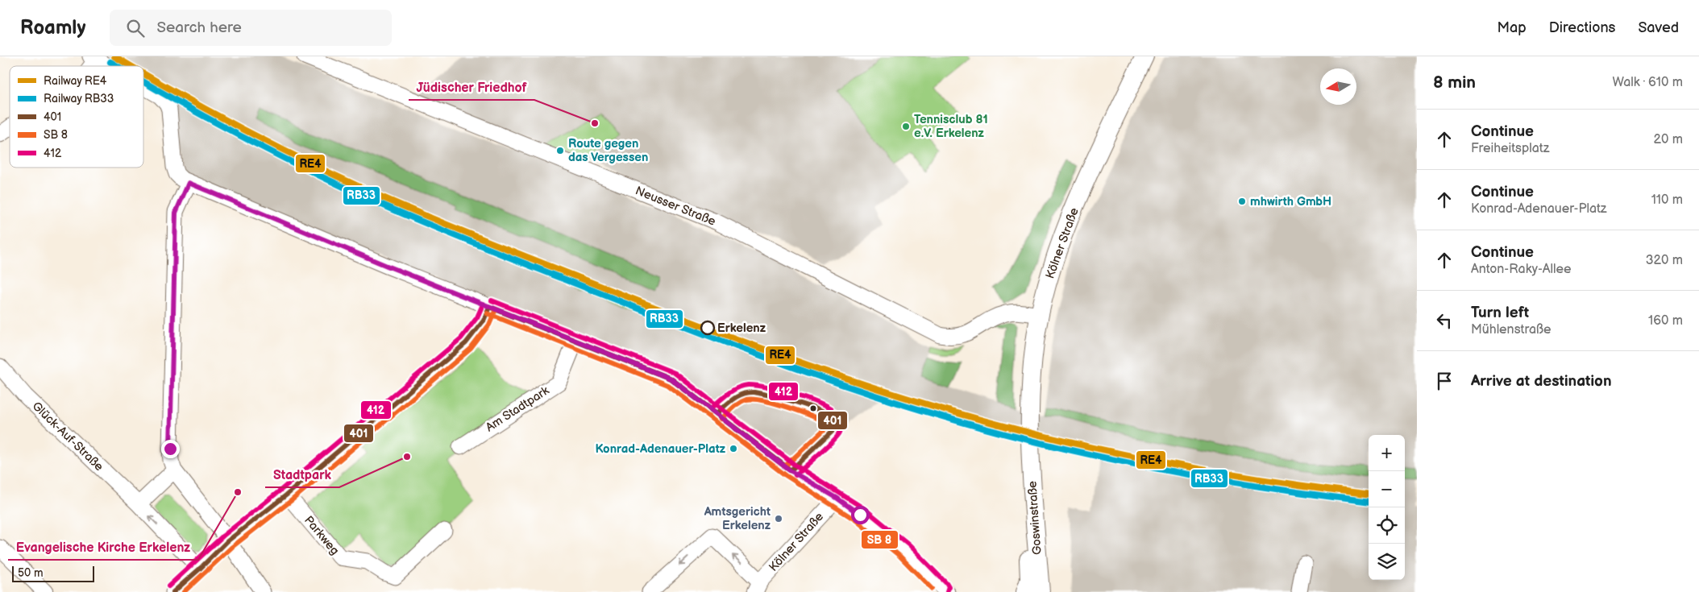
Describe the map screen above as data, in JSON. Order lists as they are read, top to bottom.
{
  "streets": {
    "main road": ["Kölner Straße", "Goswinstraße"],
    "street": [
      "Neusser Straße",
      "Am Stadtpark",
      "Glück-Auf-Straße",
      "Parkweg"
    ]
  },
  "crossings": [
    ["Neusser Straße", "Kölner Straße"],
    ["Kölner Straße", "Goswinstraße"]
  ],
  "places": [
    "Jüdischer Friedhof",
    "Tennisclub 81 e.V. Erkelenz",
    "Route gegen das Vergessen",
    "mhwirth GmbH",
    "Erkelenz",
    "Konrad-Adenauer-Platz",
    "Stadtpark",
    "Evangelische Kirche Erkelenz",
    "Amtsgericht Erkelenz"
  ],
  "lines": [
    "rail line RE4",
    "rail line RB33",
    "transit line 412",
    "transit line 401"
  ],
  "legend": [
    "Railway RE4",
    "Railway RB33",
    "401",
    "SB 8",
    "412"
  ],
  "scale_bar": "50 m",
  "north": "left",
  "page": {
    "header": "Roamly",
    "search": "Search here",
    "nav": ["Map", "Directions", "Saved"],
    "heading": ["8 min", "Walk · 610 m"],
    "list": [
      ["Continue", "Freiheitsplatz", "20 m"],
      ["Continue", "Konrad-Adenauer-Platz", "110 m"],
      ["Continue", "Anton-Raky-Allee", "320 m"],
      ["Turn left", "Mühlenstraße", "160 m"],
      "Arrive at destination"
    ],
    "map_buttons": ["+", "−"],
    "scale": "50 m"
  }
}
